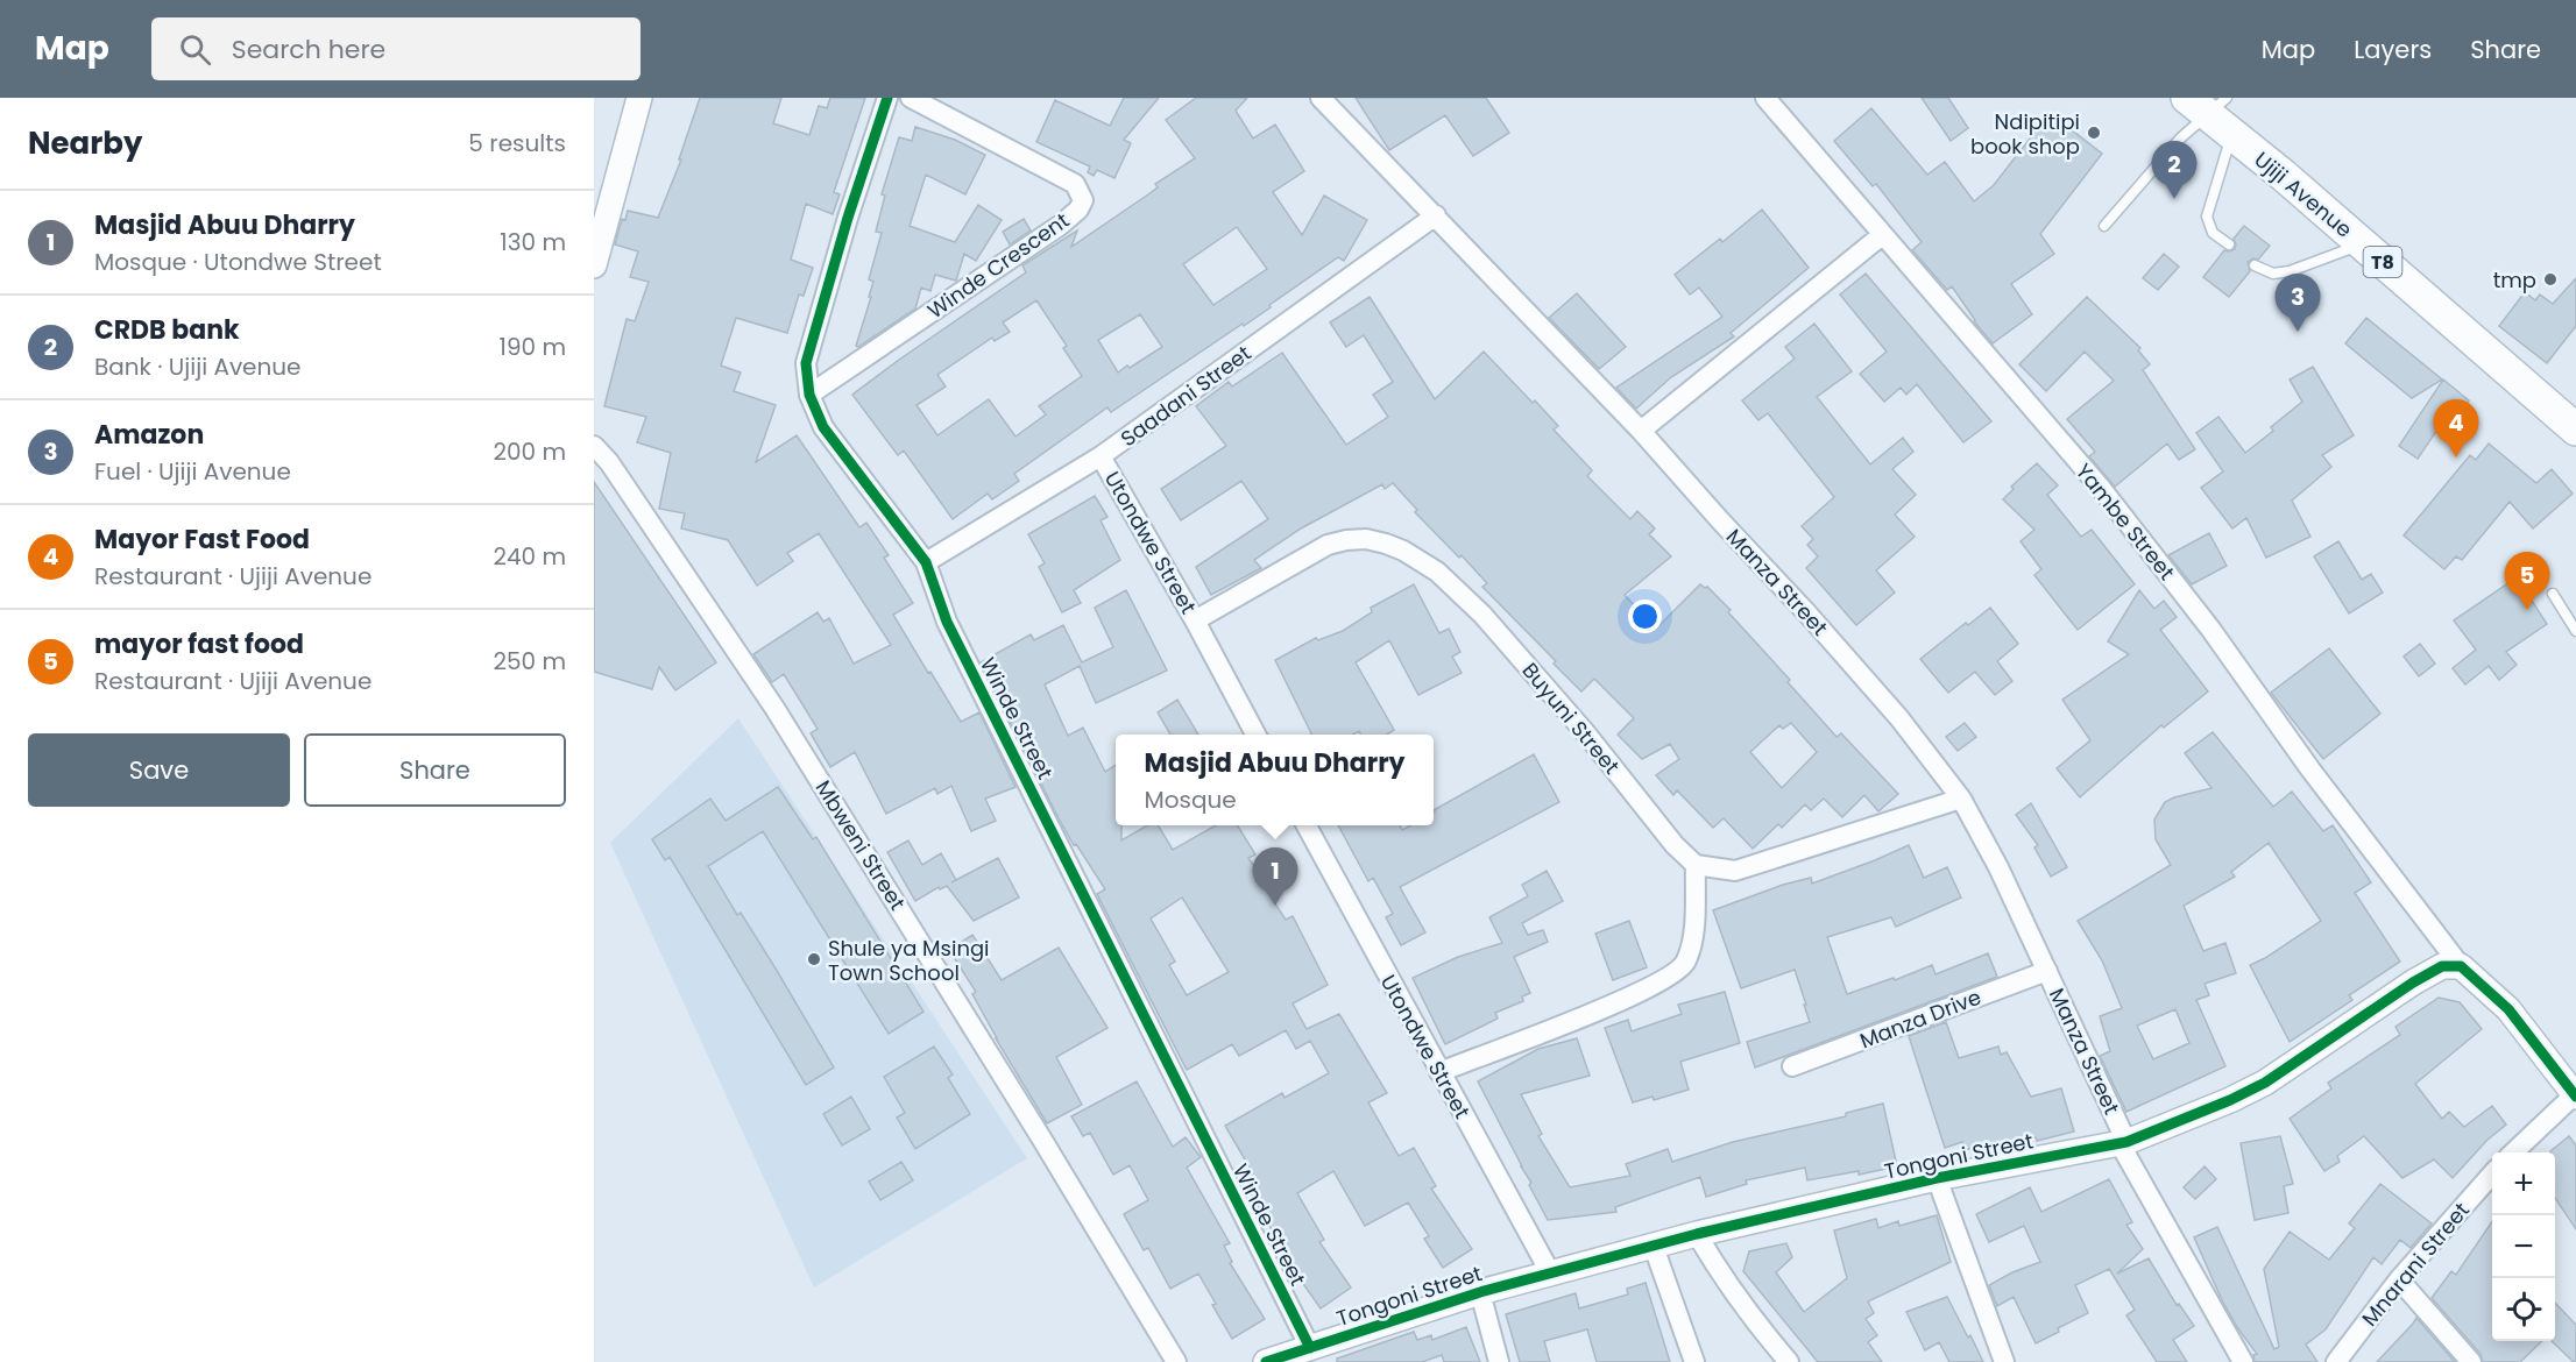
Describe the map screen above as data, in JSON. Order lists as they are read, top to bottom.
{
  "streets": {
    "highway": ["Ujiji Avenue", "T8"],
    "street": [
      "Winde Crescent",
      "Saadani Street",
      "Yambe Street",
      "Utondwe Street",
      "Manza Street",
      "Winde Street",
      "Buyuni Street",
      "Mbweni Street",
      "Manza Drive",
      "Tongoni Street",
      "Mnarani Street"
    ]
  },
  "crossings": [
    ["Winde Crescent", "Winde Street"],
    ["Saadani Street", "Utondwe Street"],
    ["Saadani Street", "Manza Street"],
    ["Saadani Street", "Winde Street"],
    ["Yambe Street", "Tongoni Street"],
    ["Utondwe Street", "Buyuni Street"],
    ["Utondwe Street", "Tongoni Street"],
    ["Manza Street", "Manza Drive"],
    ["Manza Street", "Tongoni Street"],
    ["Winde Street", "Tongoni Street"]
  ],
  "places": ["Ndipitipi book shop", "tmp", "Shule ya Msingi Town School"],
  "page": {
    "header": "Map",
    "search": "Search here",
    "nav": ["Map", "Layers", "Share"],
    "heading": ["Nearby", "5 results"],
    "pins": [
      "2",
      "3",
      "4",
      "5",
      "1"
    ],
    "list": [
      {
        "mark": "1",
        "name": "Masjid Abuu Dharry",
        "note": "Mosque · Utondwe Street",
        "value": "130 m"
      },
      {
        "mark": "2",
        "name": "CRDB bank",
        "note": "Bank · Ujiji Avenue",
        "value": "190 m"
      },
      {
        "mark": "3",
        "name": "Amazon",
        "note": "Fuel · Ujiji Avenue",
        "value": "200 m"
      },
      {
        "mark": "4",
        "name": "Mayor Fast Food",
        "note": "Restaurant · Ujiji Avenue",
        "value": "240 m"
      },
      {
        "mark": "5",
        "name": "mayor fast food",
        "note": "Restaurant · Ujiji Avenue",
        "value": "250 m"
      }
    ],
    "buttons": ["Save", "Share"],
    "popup": ["Masjid Abuu Dharry", "Mosque"],
    "map_buttons": ["+", "−"]
  }
}
